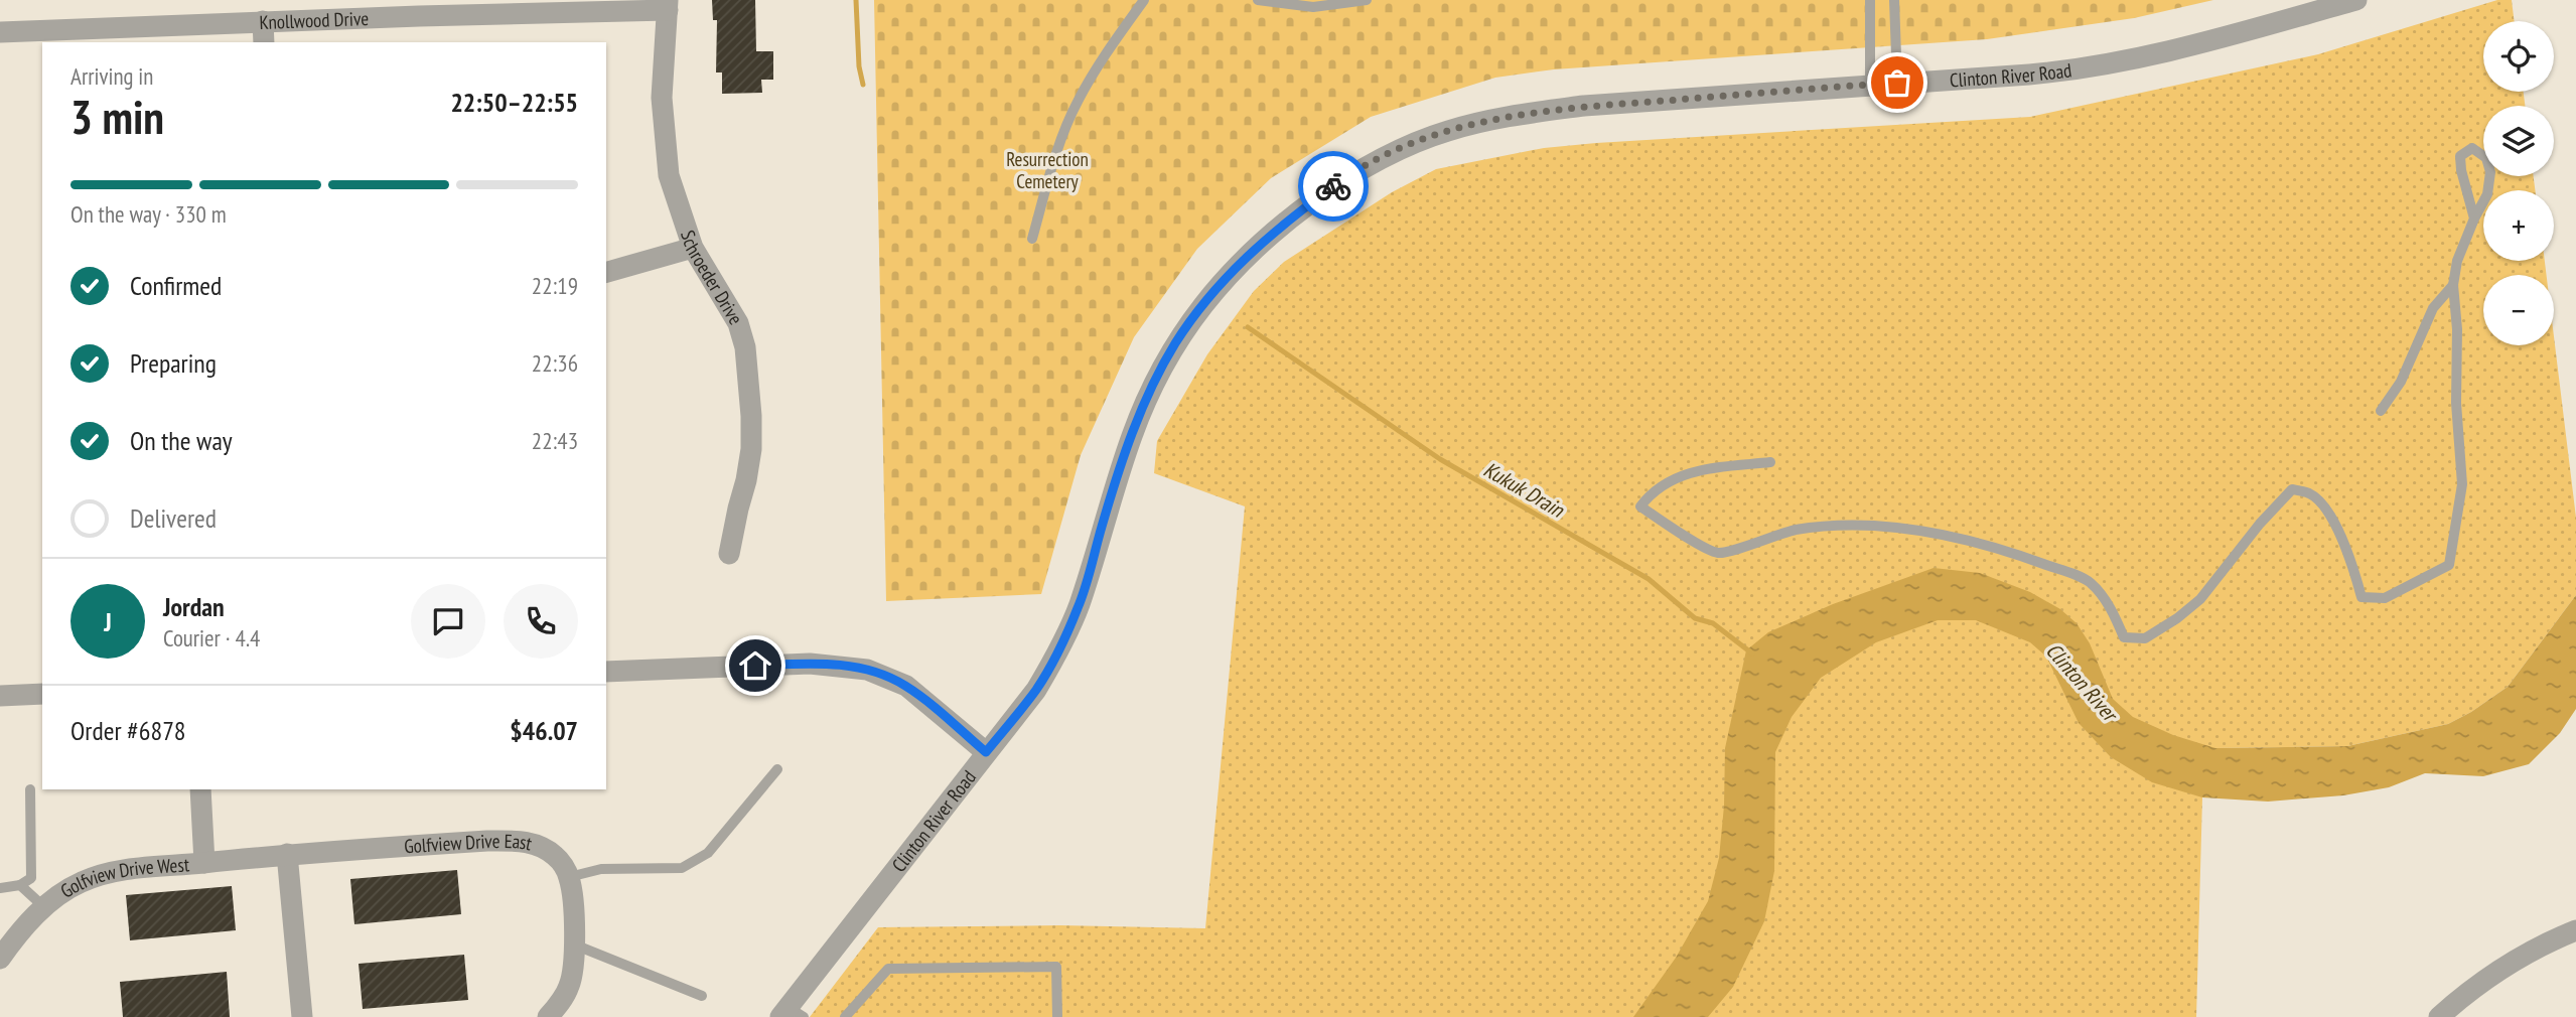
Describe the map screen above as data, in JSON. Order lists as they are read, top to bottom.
{
  "streets": {
    "street": [
      "Knollwood Drive",
      "Clinton River Road",
      "Schroeder Drive",
      "Golfview Drive East",
      "Golfview Drive West"
    ]
  },
  "crossings": [
    ["Knollwood Drive", "Schroeder Drive"],
    ["Golfview Drive East", "Golfview Drive West"]
  ],
  "water": ["Kukuk Drain", "Clinton River"],
  "parks": ["Resurrection Cemetery"],
  "page": {
    "map_buttons": ["+", "−"],
    "heading": ["3 min", "Arriving in", "22:50–22:55"],
    "panel": [
      "Jordan",
      "Courier · 4.4",
      "Order #6878",
      "$46.07"
    ],
    "bar": "On the way · 330 m",
    "list": [
      ["Confirmed", "22:19"],
      ["Preparing", "22:36"],
      ["On the way", "22:43"],
      "Delivered"
    ],
    "round": "J"
  }
}
